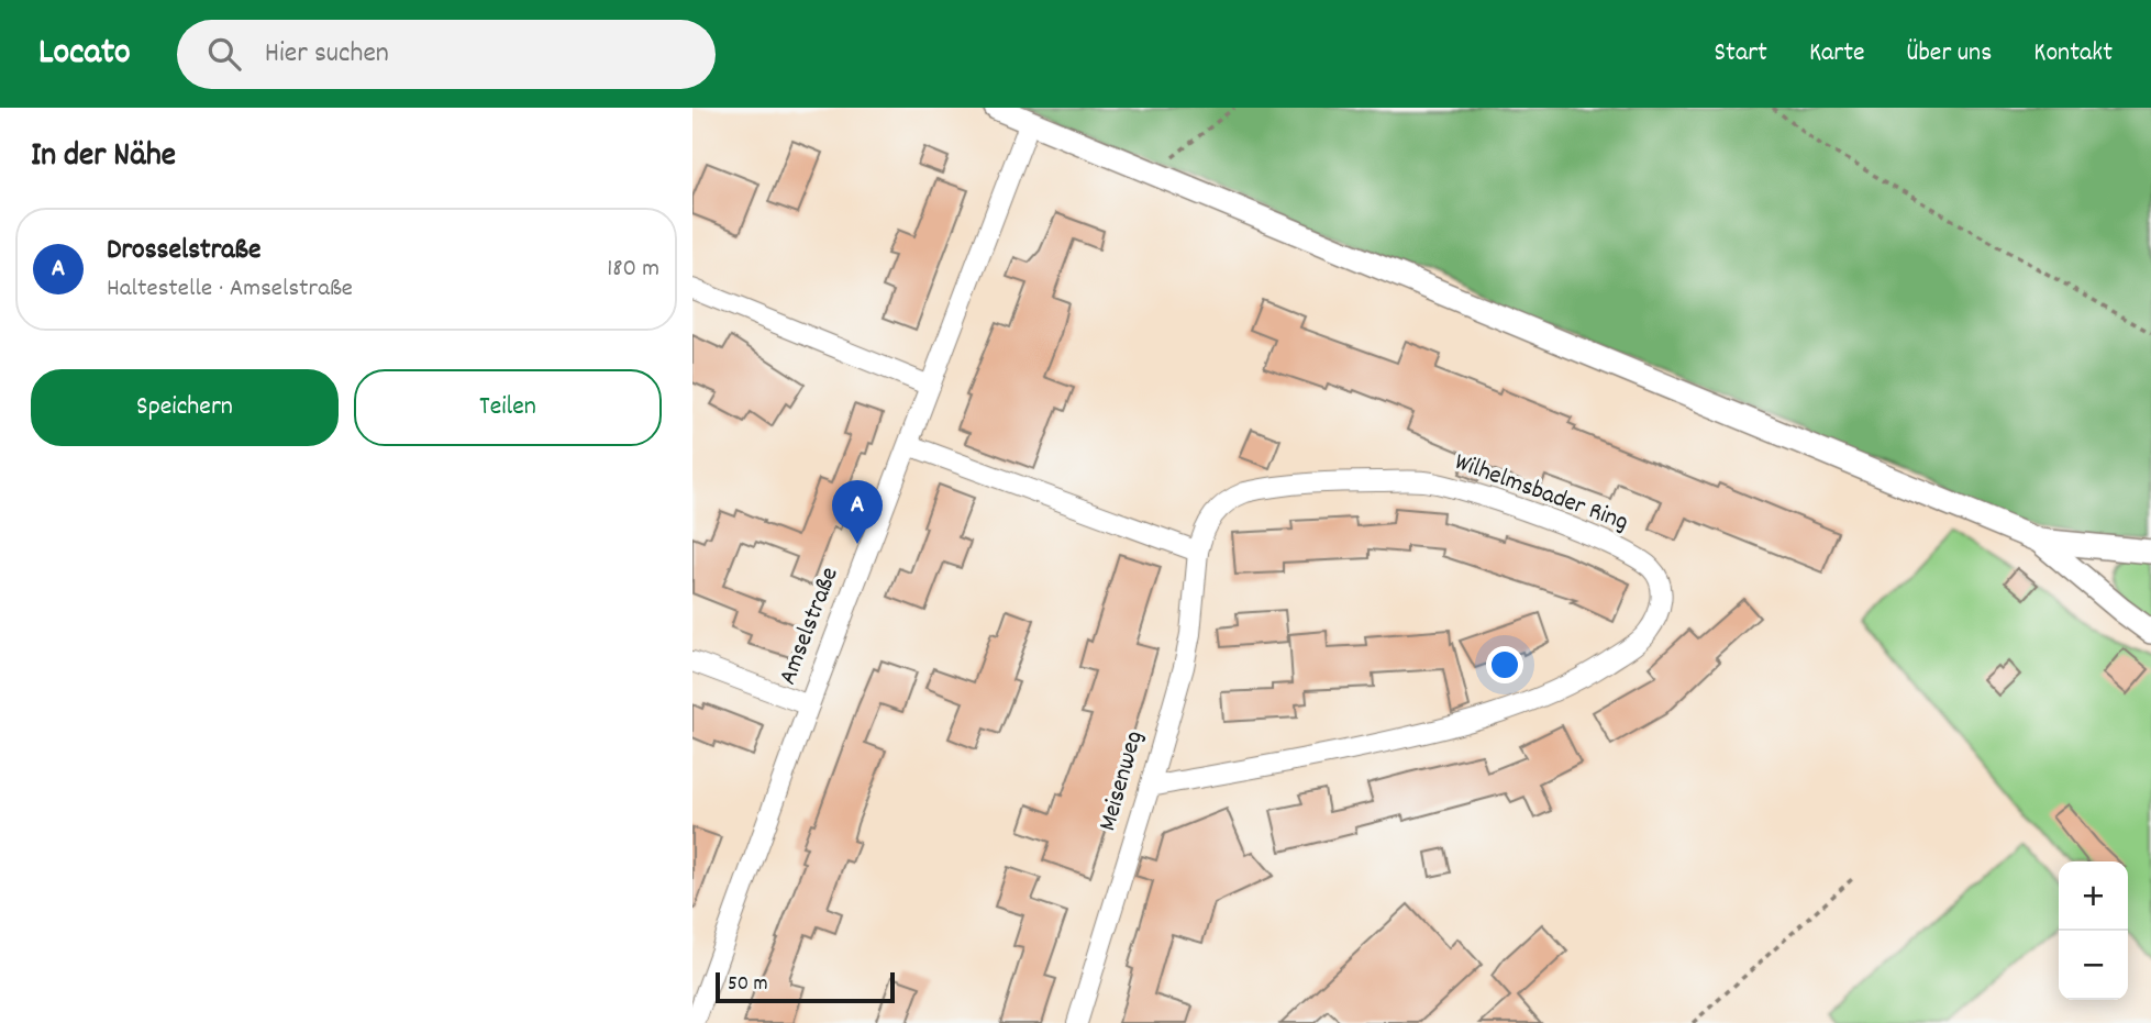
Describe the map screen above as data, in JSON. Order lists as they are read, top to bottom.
{
  "streets": {
    "street": ["Wilhelmsbader Ring", "Amselstraße", "Meisenweg"]
  },
  "crossings": [
    ["Wilhelmsbader Ring", "Meisenweg"]
  ],
  "scale_bar": "50 m",
  "page": {
    "header": "Locato",
    "search": "Hier suchen",
    "nav": [
      "Start",
      "Karte",
      "Über uns",
      "Kontakt"
    ],
    "heading": "In der Nähe",
    "list": [
      {
        "mark": "A",
        "name": "Drosselstraße",
        "note": "Haltestelle · Amselstraße",
        "value": "180 m"
      }
    ],
    "buttons": ["Speichern", "Teilen"],
    "pins": "A",
    "map_buttons": ["+", "−"],
    "scale": "50 m"
  }
}
